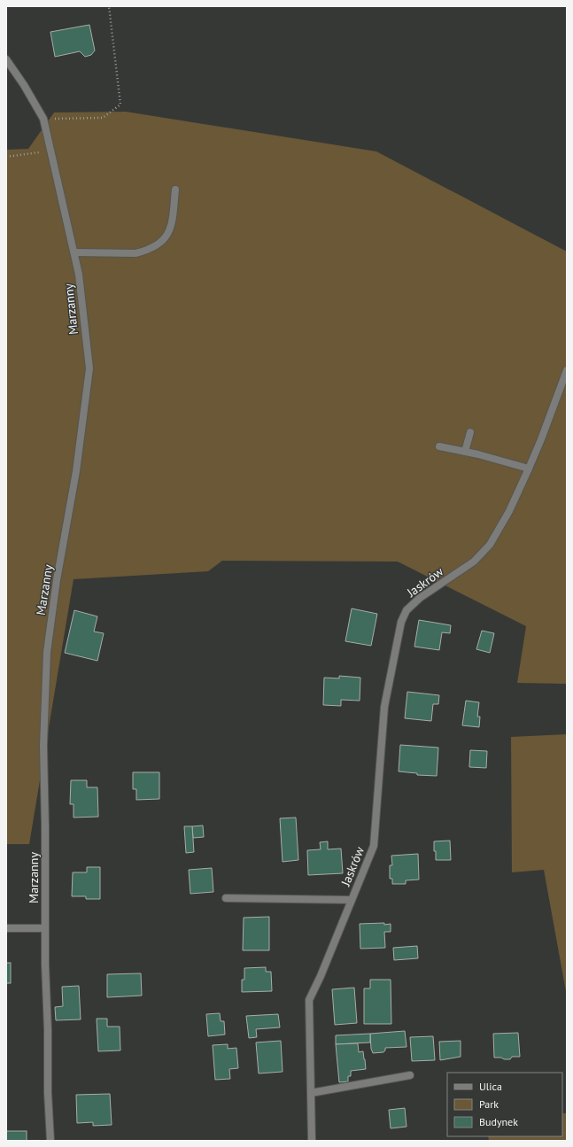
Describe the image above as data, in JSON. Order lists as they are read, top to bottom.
{
  "streets": {
    "street": ["Marzanny", "Jaskrów"]
  },
  "legend": ["Ulica", "Park", "Budynek"]
}
